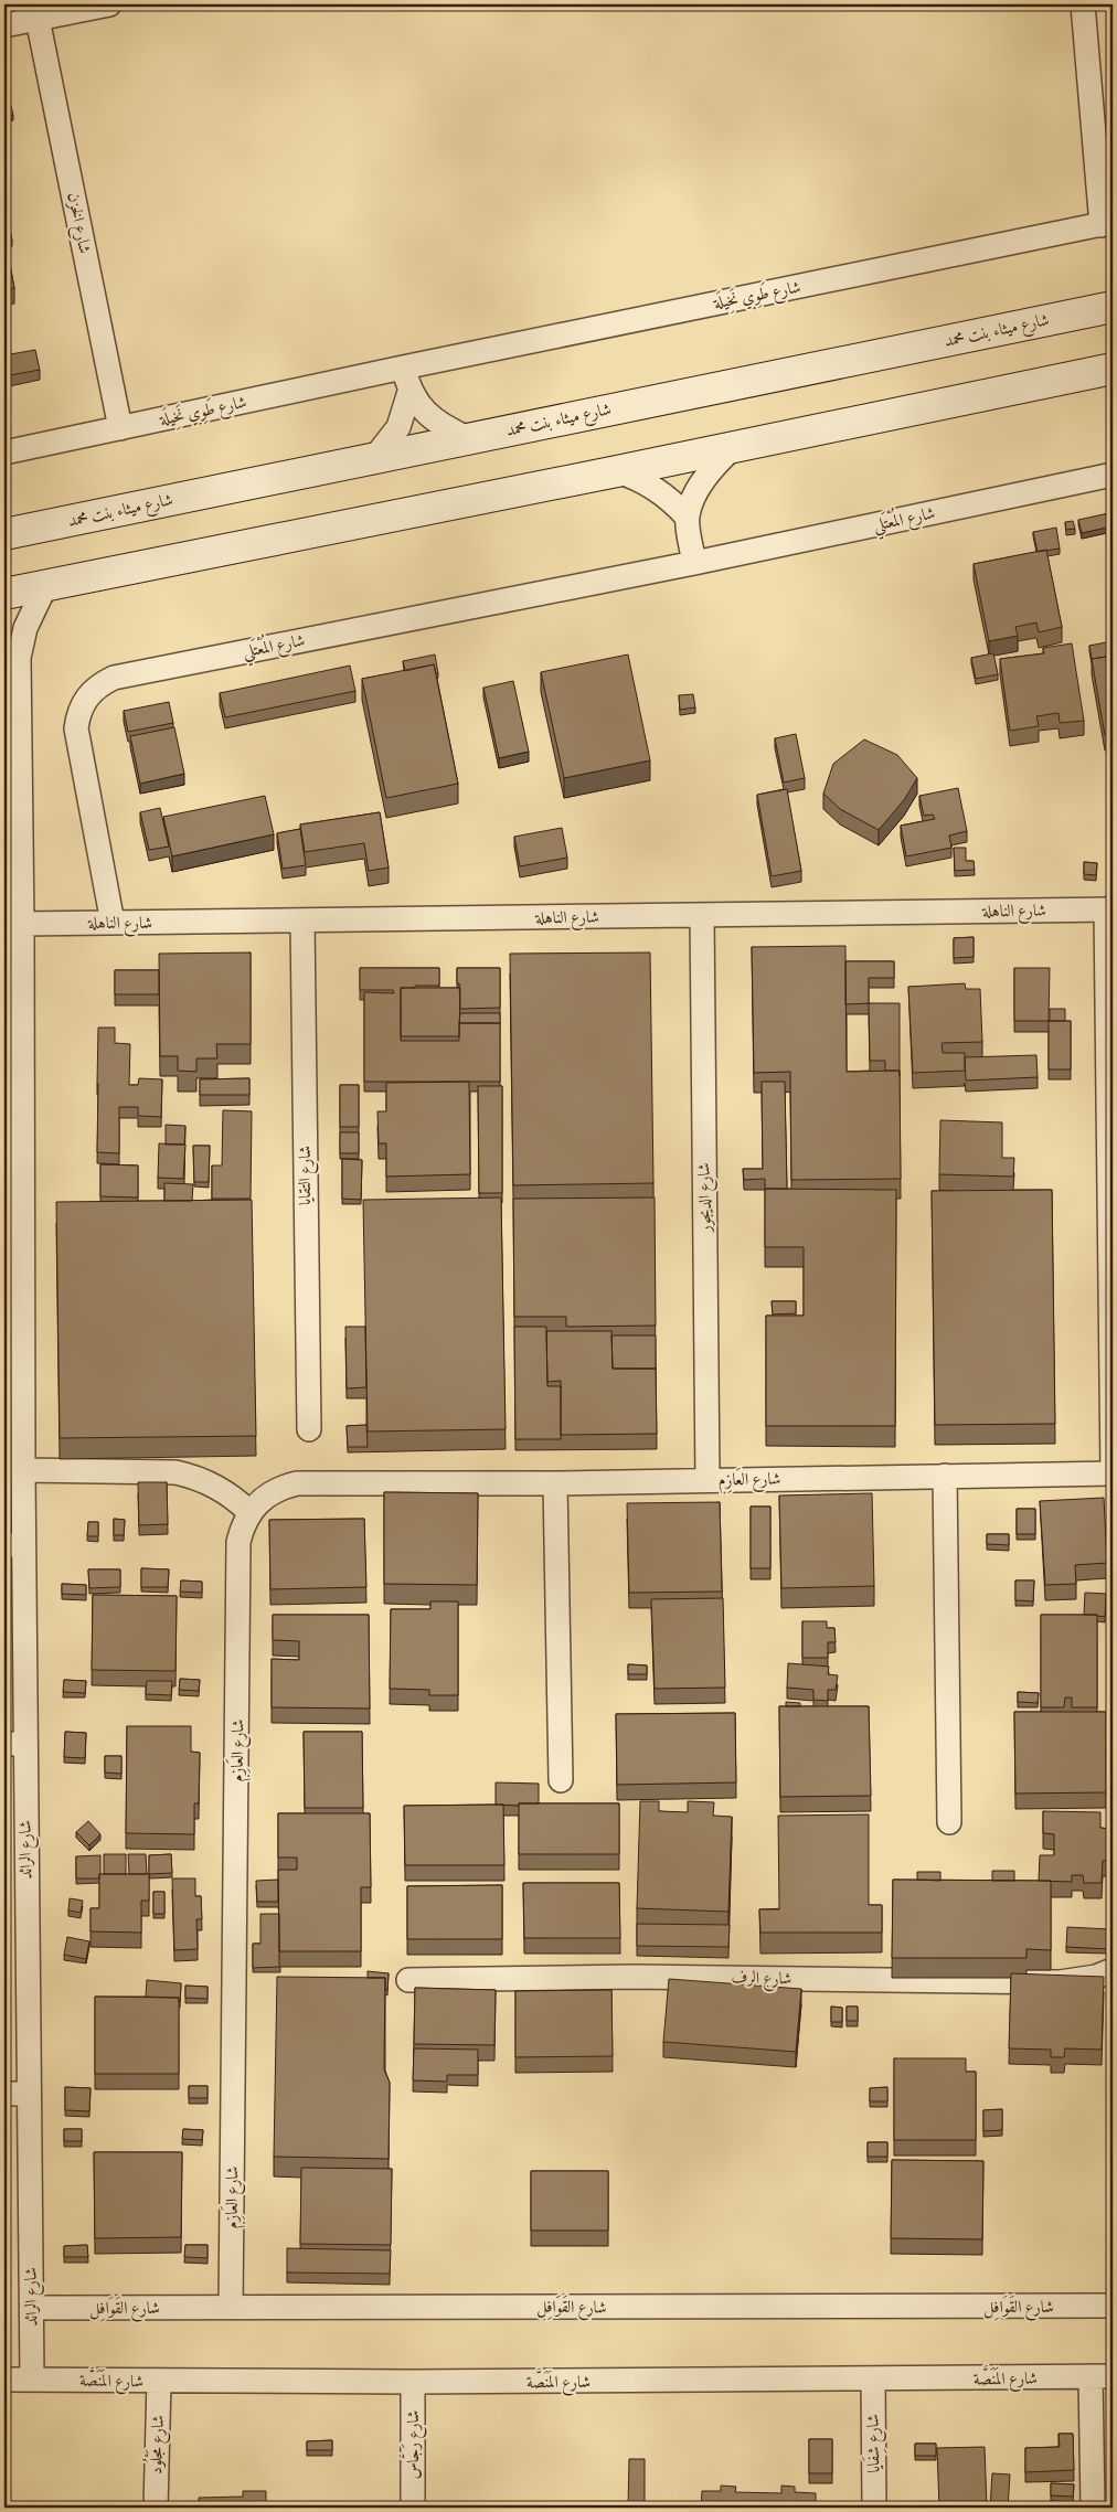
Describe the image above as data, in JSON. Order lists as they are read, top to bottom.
{
  "streets": {
    "main road": ["شارع ميثاء بنت محمد"],
    "street": [
      "شارع الخزن",
      "شارع طَوِي نَخِيلَة",
      "شارع المُعْتَلي",
      "شارع الناهلة",
      "شارع التقايا",
      "شارع الديجور",
      "شارع العَازِم",
      "شارع الرائد",
      "شارع الرف",
      "شارع القَوَافِل",
      "شارع المَنَصَّة",
      "شارع شِفَايا",
      "شارع مَجْلُود",
      "شارع رَجَّاس"
    ]
  },
  "crossings": [
    ["شارع الخزن", "شارع طَوِي نَخِيلَة"],
    ["شارع المُعْتَلي", "شارع الناهلة"],
    ["شارع الناهلة", "شارع التقايا"],
    ["شارع الناهلة", "شارع الديجور"],
    ["شارع الناهلة", "شارع الرائد"],
    ["شارع الديجور", "شارع العَازِم"],
    ["شارع العَازِم", "شارع القَوَافِل"],
    ["شارع الرائد", "شارع القَوَافِل"],
    ["شارع الرائد", "شارع المَنَصَّة"],
    ["شارع المَنَصَّة", "شارع شِفَايا"],
    ["شارع المَنَصَّة", "شارع مَجْلُود"],
    ["شارع المَنَصَّة", "شارع رَجَّاس"]
  ]
}
